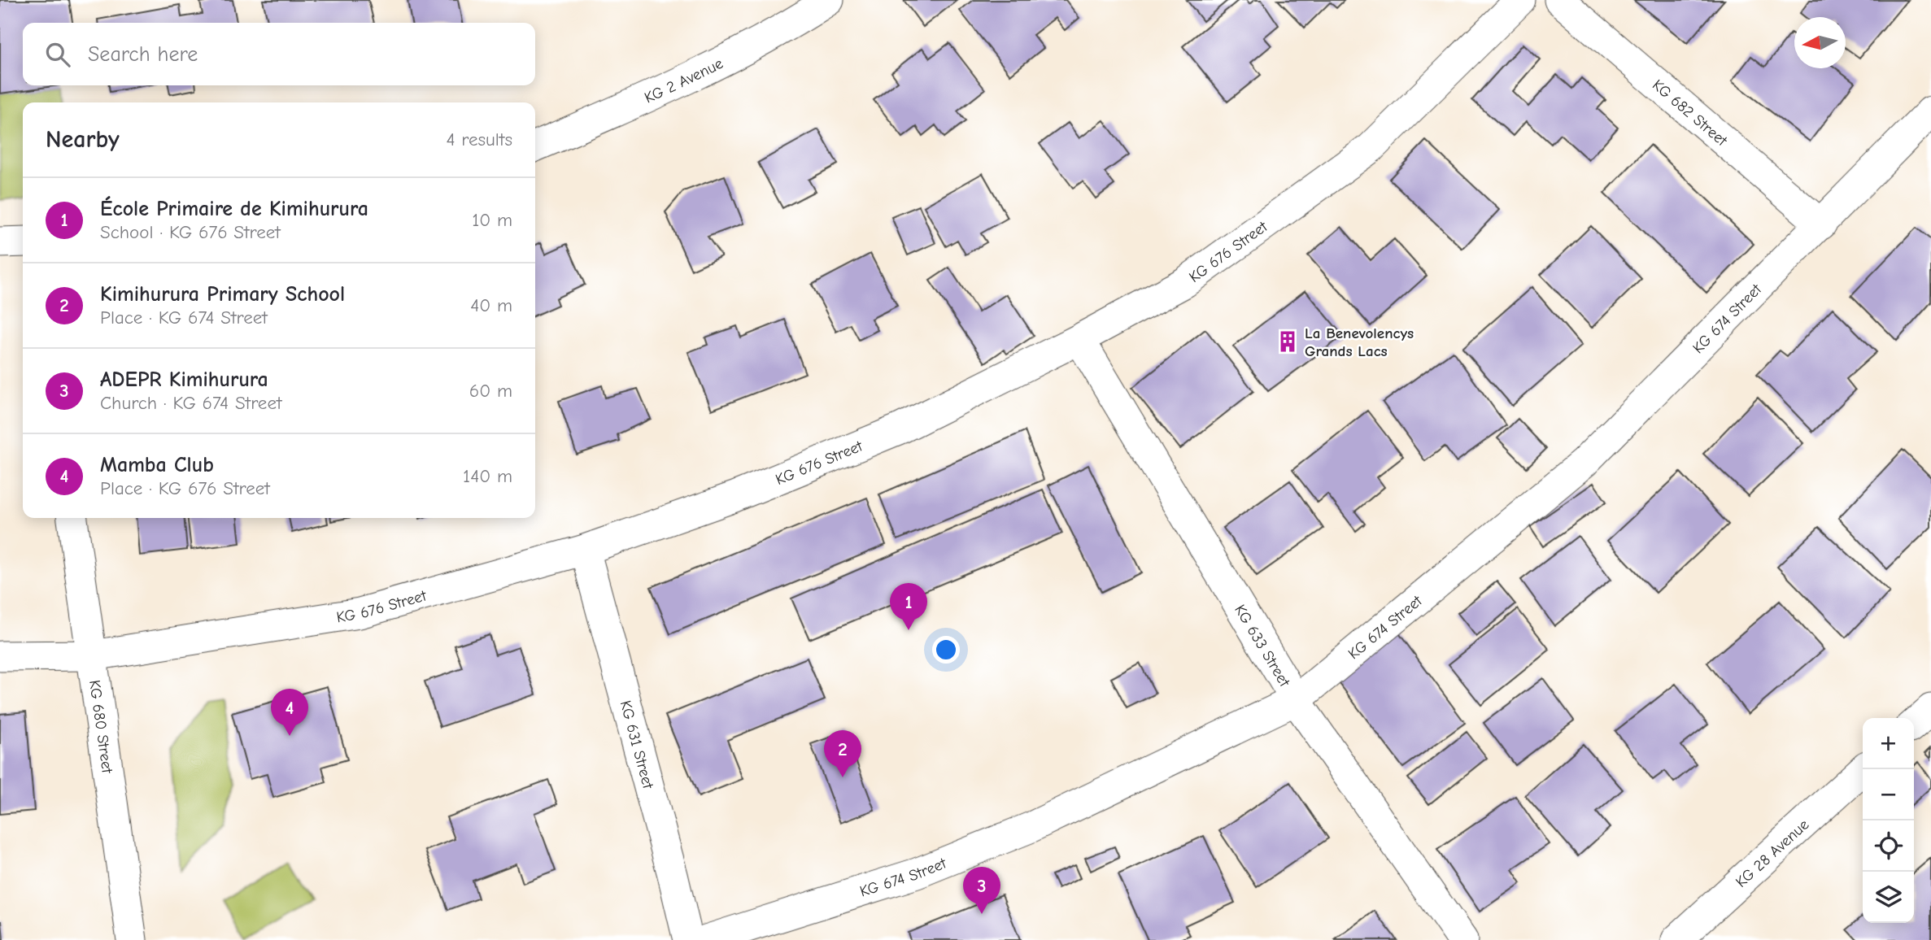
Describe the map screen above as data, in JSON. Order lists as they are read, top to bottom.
{
  "streets": {
    "street": [
      "KG 2 Avenue",
      "KG 682 Street",
      "KG 676 Street",
      "KG 674 Street",
      "KG 633 Street",
      "KG 680 Street",
      "KG 631 Street",
      "KG 28 Avenue"
    ]
  },
  "crossings": [
    ["KG 682 Street", "KG 674 Street"],
    ["KG 676 Street", "KG 633 Street"],
    ["KG 676 Street", "KG 680 Street"],
    ["KG 676 Street", "KG 631 Street"],
    ["KG 674 Street", "KG 633 Street"]
  ],
  "places": {
    "building": ["La Benevolencys Grands Lacs"]
  },
  "north": "left",
  "page": {
    "search": "Search here",
    "heading": ["Nearby", "4 results"],
    "list": [
      {
        "mark": "1",
        "name": "École Primaire de Kimihurura",
        "note": "School · KG 676 Street",
        "value": "10 m"
      },
      {
        "mark": "2",
        "name": "Kimihurura Primary School",
        "note": "Place · KG 674 Street",
        "value": "40 m"
      },
      {
        "mark": "3",
        "name": "ADEPR Kimihurura",
        "note": "Church · KG 674 Street",
        "value": "60 m"
      },
      {
        "mark": "4",
        "name": "Mamba Club",
        "note": "Place · KG 676 Street",
        "value": "140 m"
      }
    ],
    "pins": [
      "1",
      "4",
      "2",
      "3"
    ],
    "map_buttons": ["+", "−"]
  }
}
